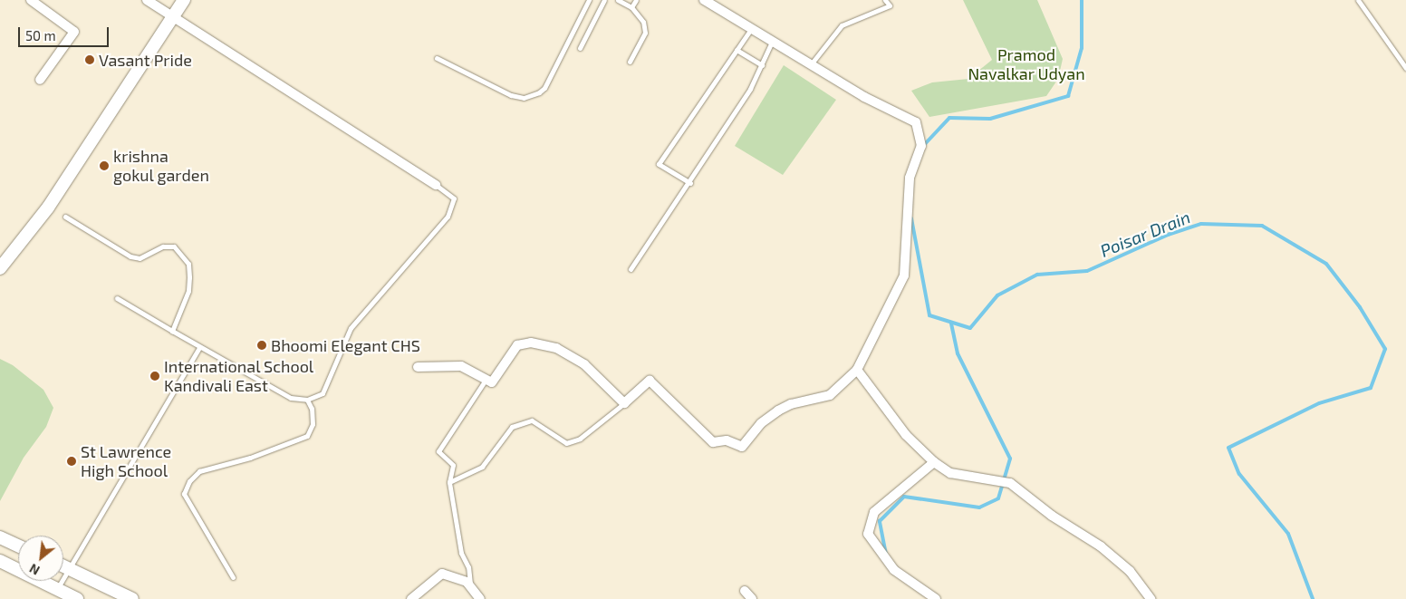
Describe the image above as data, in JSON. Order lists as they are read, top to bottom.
{
  "water": ["Poisar Drain"],
  "parks": ["Pramod Navalkar Udyan"],
  "places": [
    "Vasant Pride",
    "krishna gokul garden",
    "Bhoomi Elegant CHS",
    "International School Kandivali East",
    "St Lawrence High School"
  ],
  "scale_bar": "50 m",
  "north": "bottom left"
}
